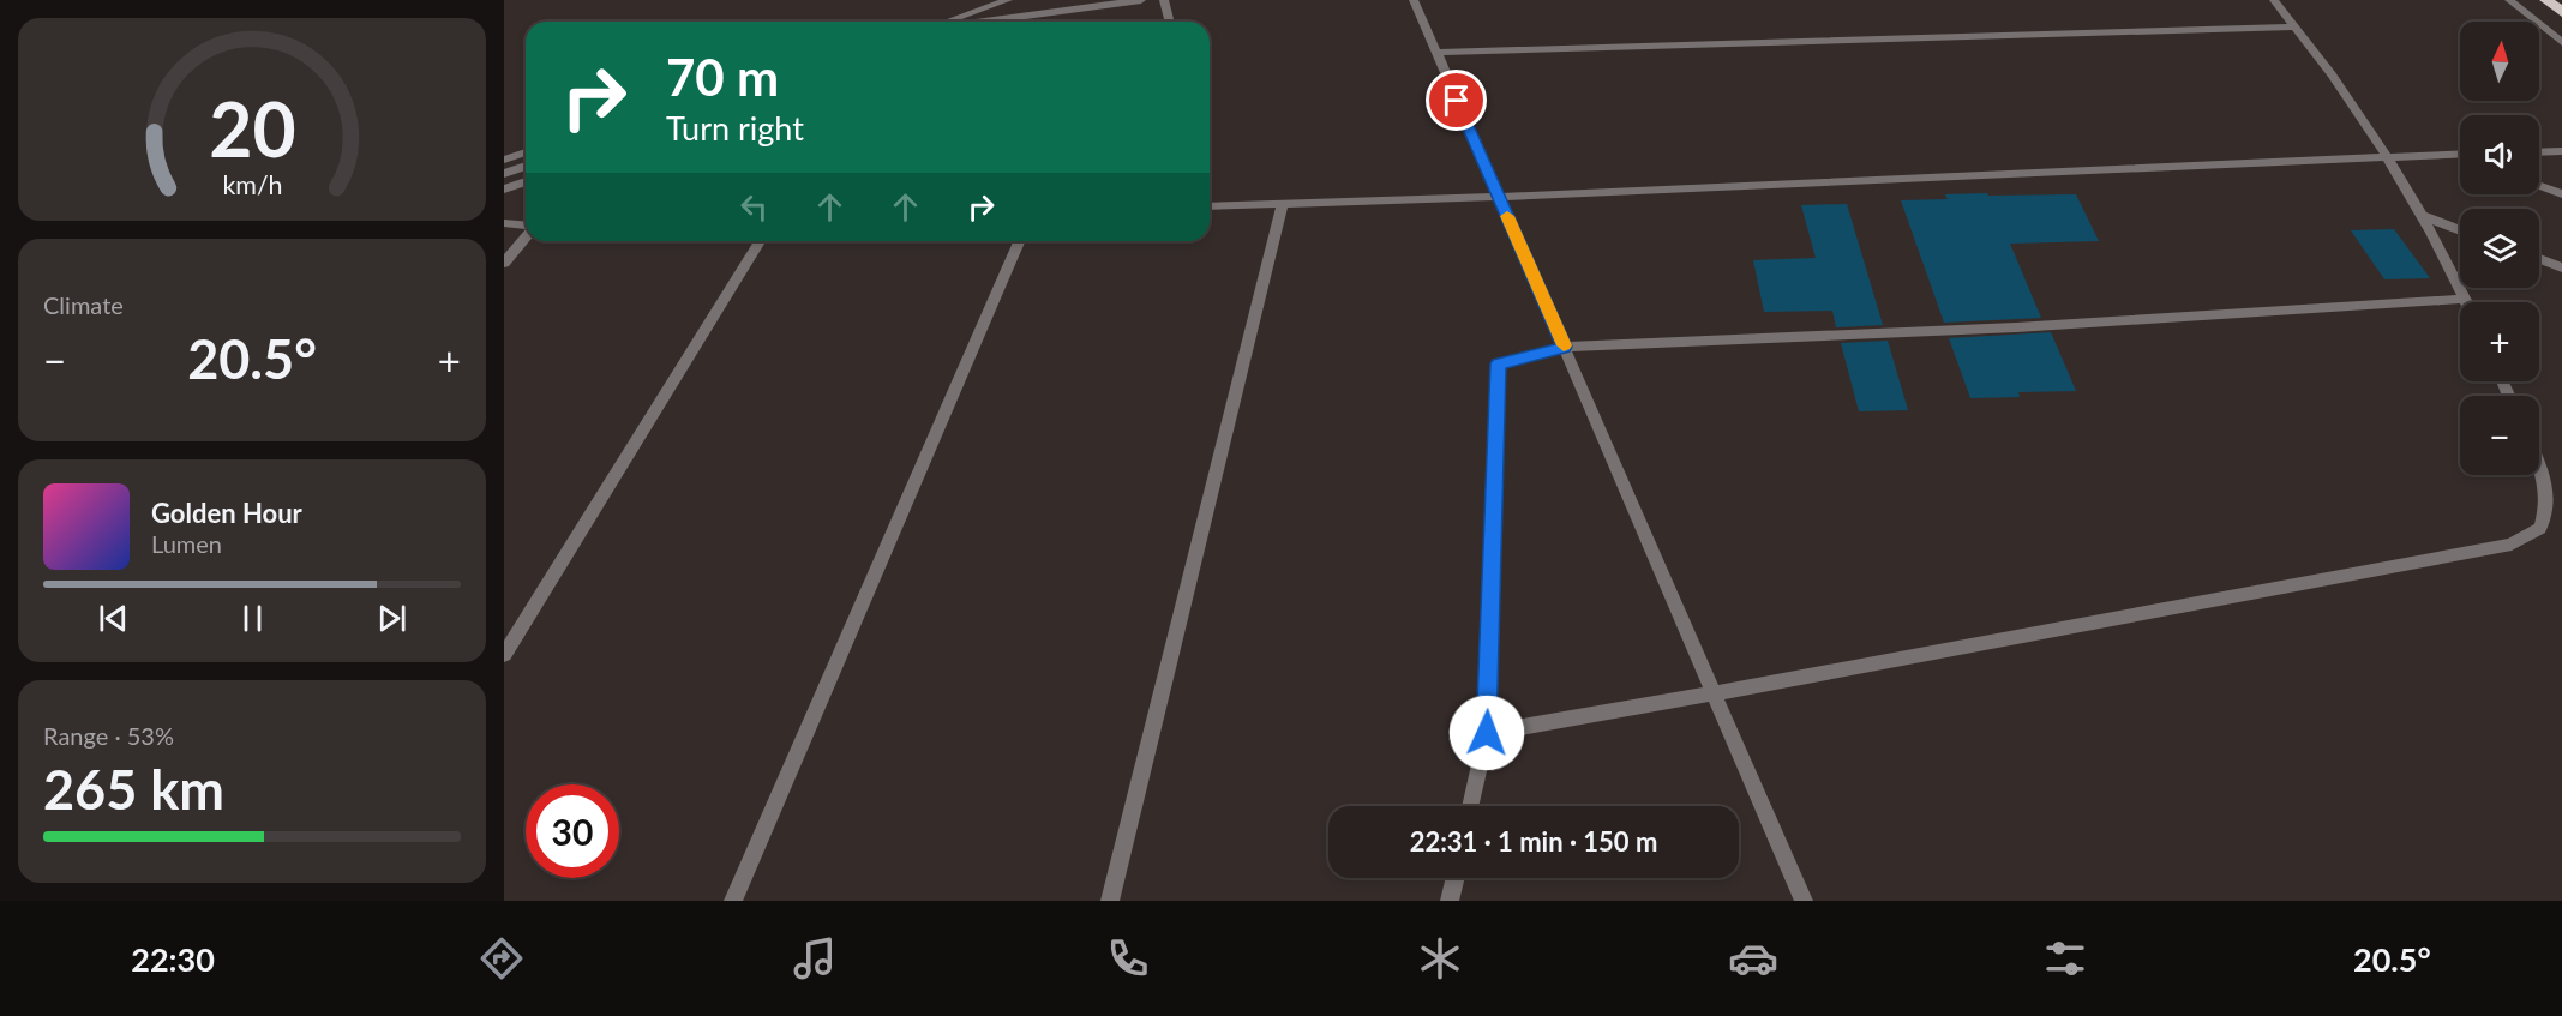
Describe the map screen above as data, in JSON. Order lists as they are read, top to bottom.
{
  "north": "top",
  "page": {
    "map_buttons": ["+", "−"],
    "turn": ["70 m", "Turn right"],
    "tile": [
      "Climate",
      ["Range · 53%", "265 km"]
    ],
    "heat": ["−", "20.5°", "+"],
    "song": ["Golden Hour", "Lumen"],
    "limit": "30",
    "trip": "22:31 · 1 min · 150 m",
    "tabs": ["22:30", "20.5°"],
    "gauge": ["20", "km/h"]
  }
}
